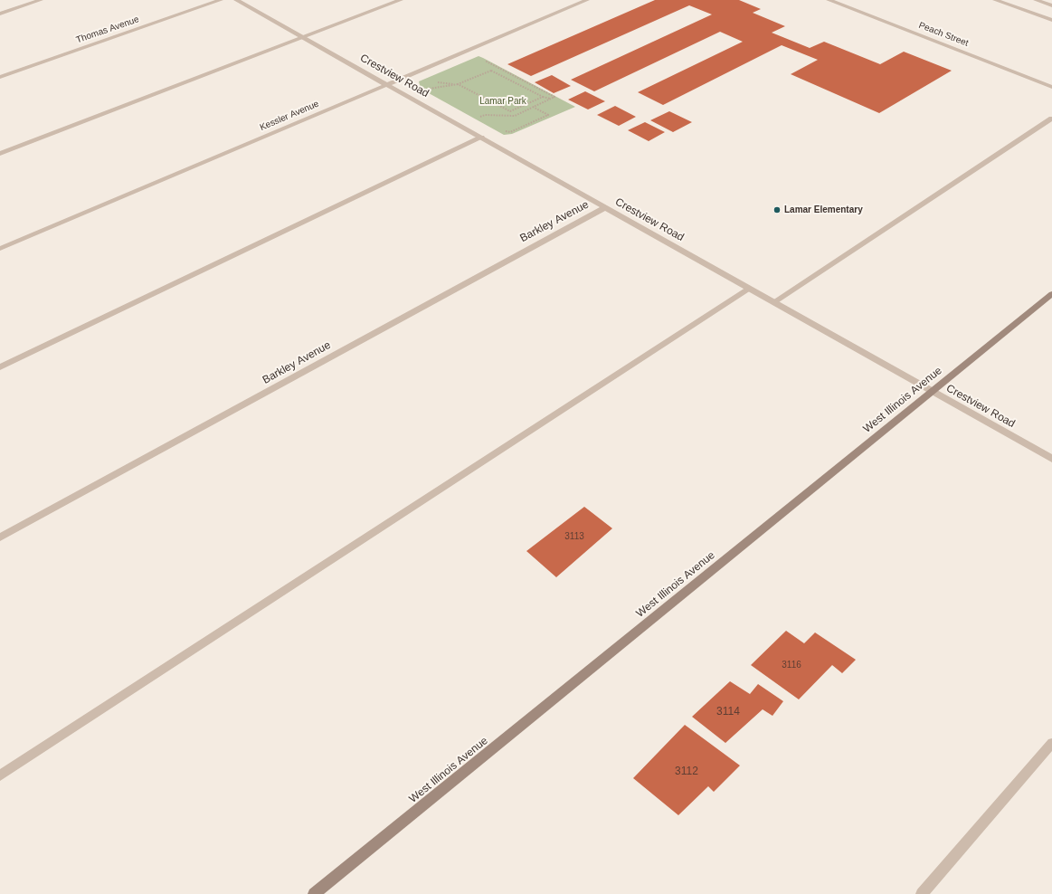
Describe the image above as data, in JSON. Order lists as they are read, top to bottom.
{
  "streets": {
    "main road": ["West Illinois Avenue"],
    "street": [
      "Thomas Avenue",
      "Peach Street",
      "Crestview Road",
      "Kessler Avenue",
      "Barkley Avenue"
    ]
  },
  "crossings": [
    ["Crestview Road", "Kessler Avenue"],
    ["Crestview Road", "Barkley Avenue"],
    ["Crestview Road", "West Illinois Avenue"]
  ],
  "parks": ["Lamar Park"],
  "places": ["Lamar Elementary"],
  "house_numbers": [
    "3113",
    "3116",
    "3114",
    "3112"
  ]
}
